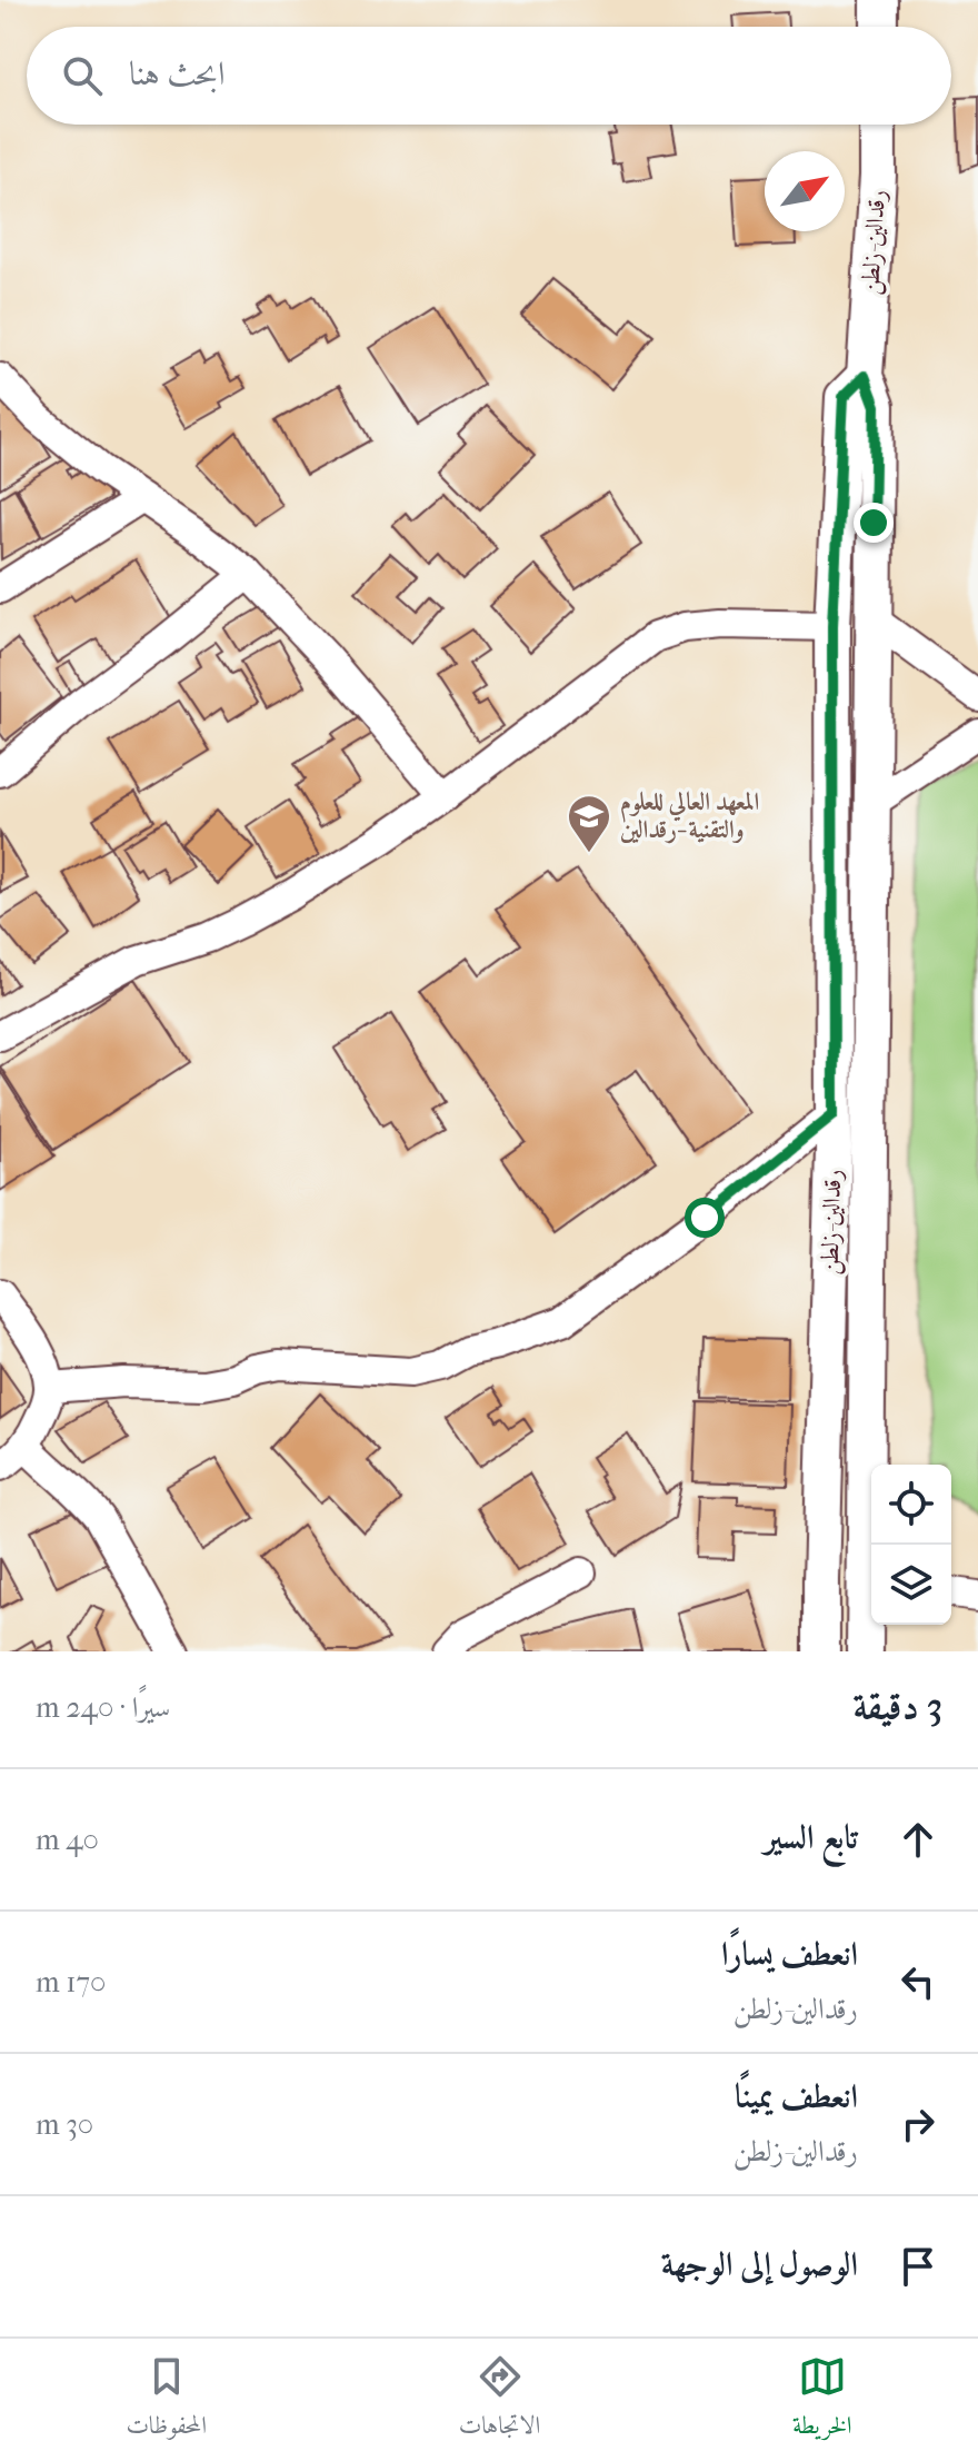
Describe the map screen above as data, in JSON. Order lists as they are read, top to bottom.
{
  "streets": {
    "main road": ["رقدالين-زلطن"]
  },
  "places": {
    "school or university": ["المعهد العالي للعلوم والتقنية -رقدالين"]
  },
  "north": "top right",
  "page": {
    "search": "ابحث هنا",
    "heading": ["3 دقيقة", "سيرًا · 240 m"],
    "list": [
      ["تابع السير", "40 m"],
      ["انعطف يسارًا", "رقدالين-زلطن", "170 m"],
      ["انعطف يمينًا", "رقدالين-زلطن", "30 m"],
      "الوصول إلى الوجهة"
    ],
    "nav": ["الخريطة", "الاتجاهات", "المحفوظات"]
  }
}
